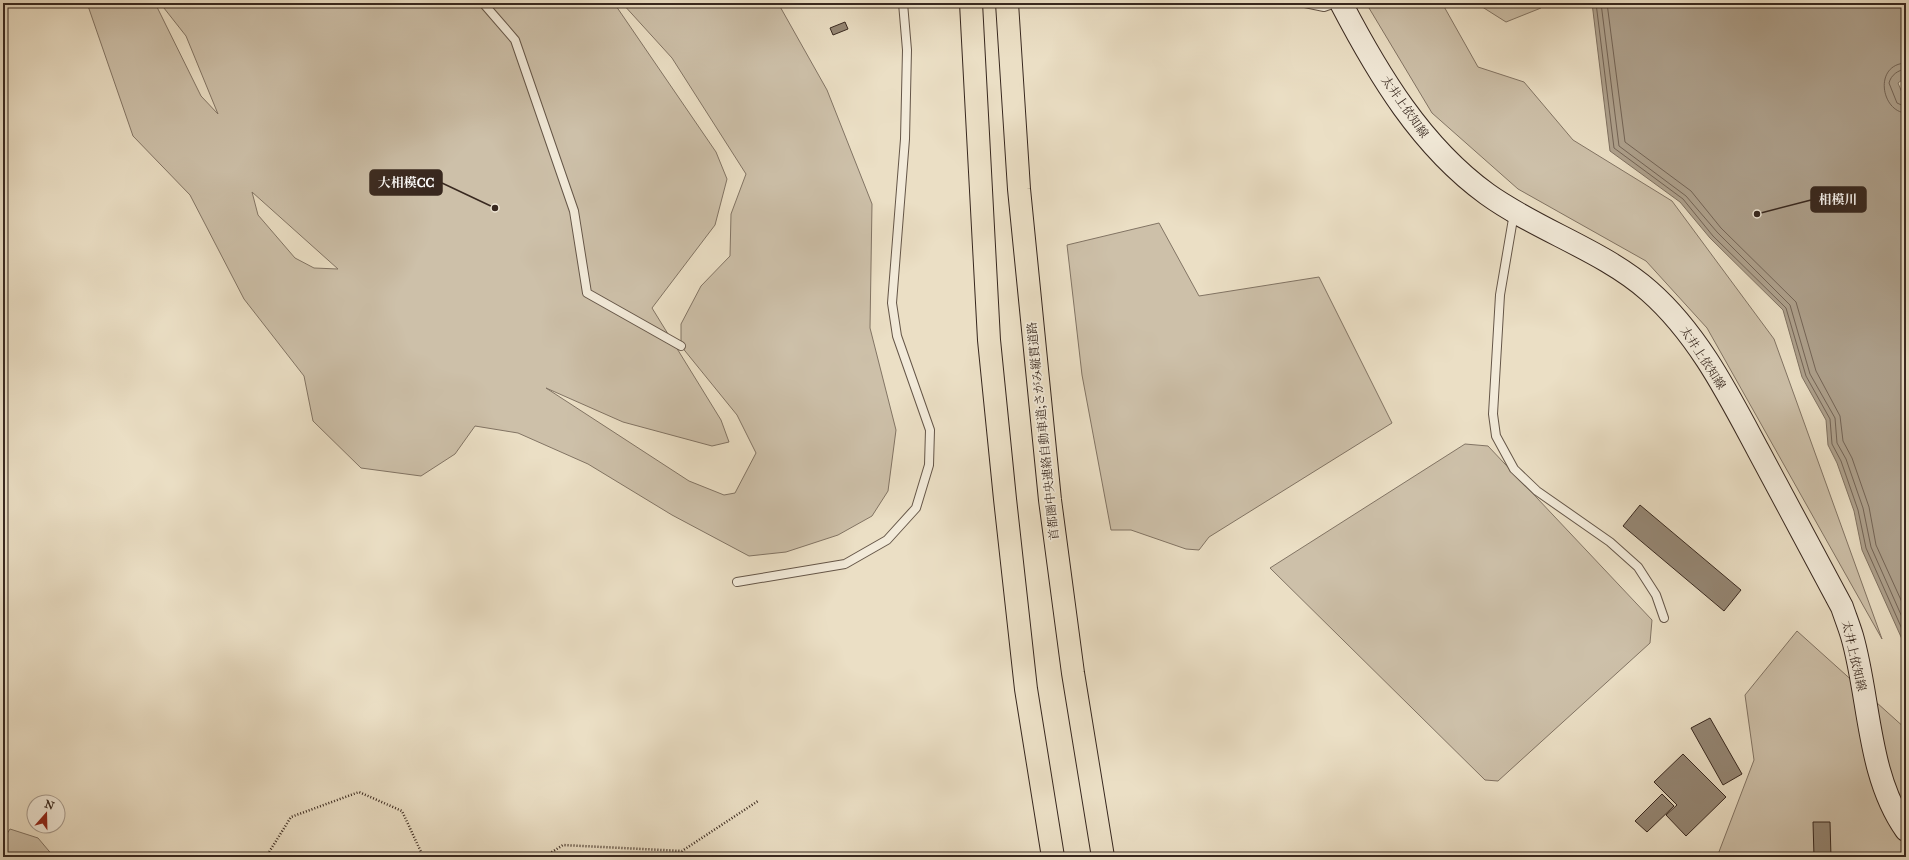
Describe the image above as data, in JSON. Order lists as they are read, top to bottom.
{
  "streets": {
    "highway": ["首都圏中央連絡自動車道;さがみ縦貫道路"],
    "main road": ["太井上依知線"]
  },
  "places": ["大相模CC", "相模川"],
  "north": "top"
}
